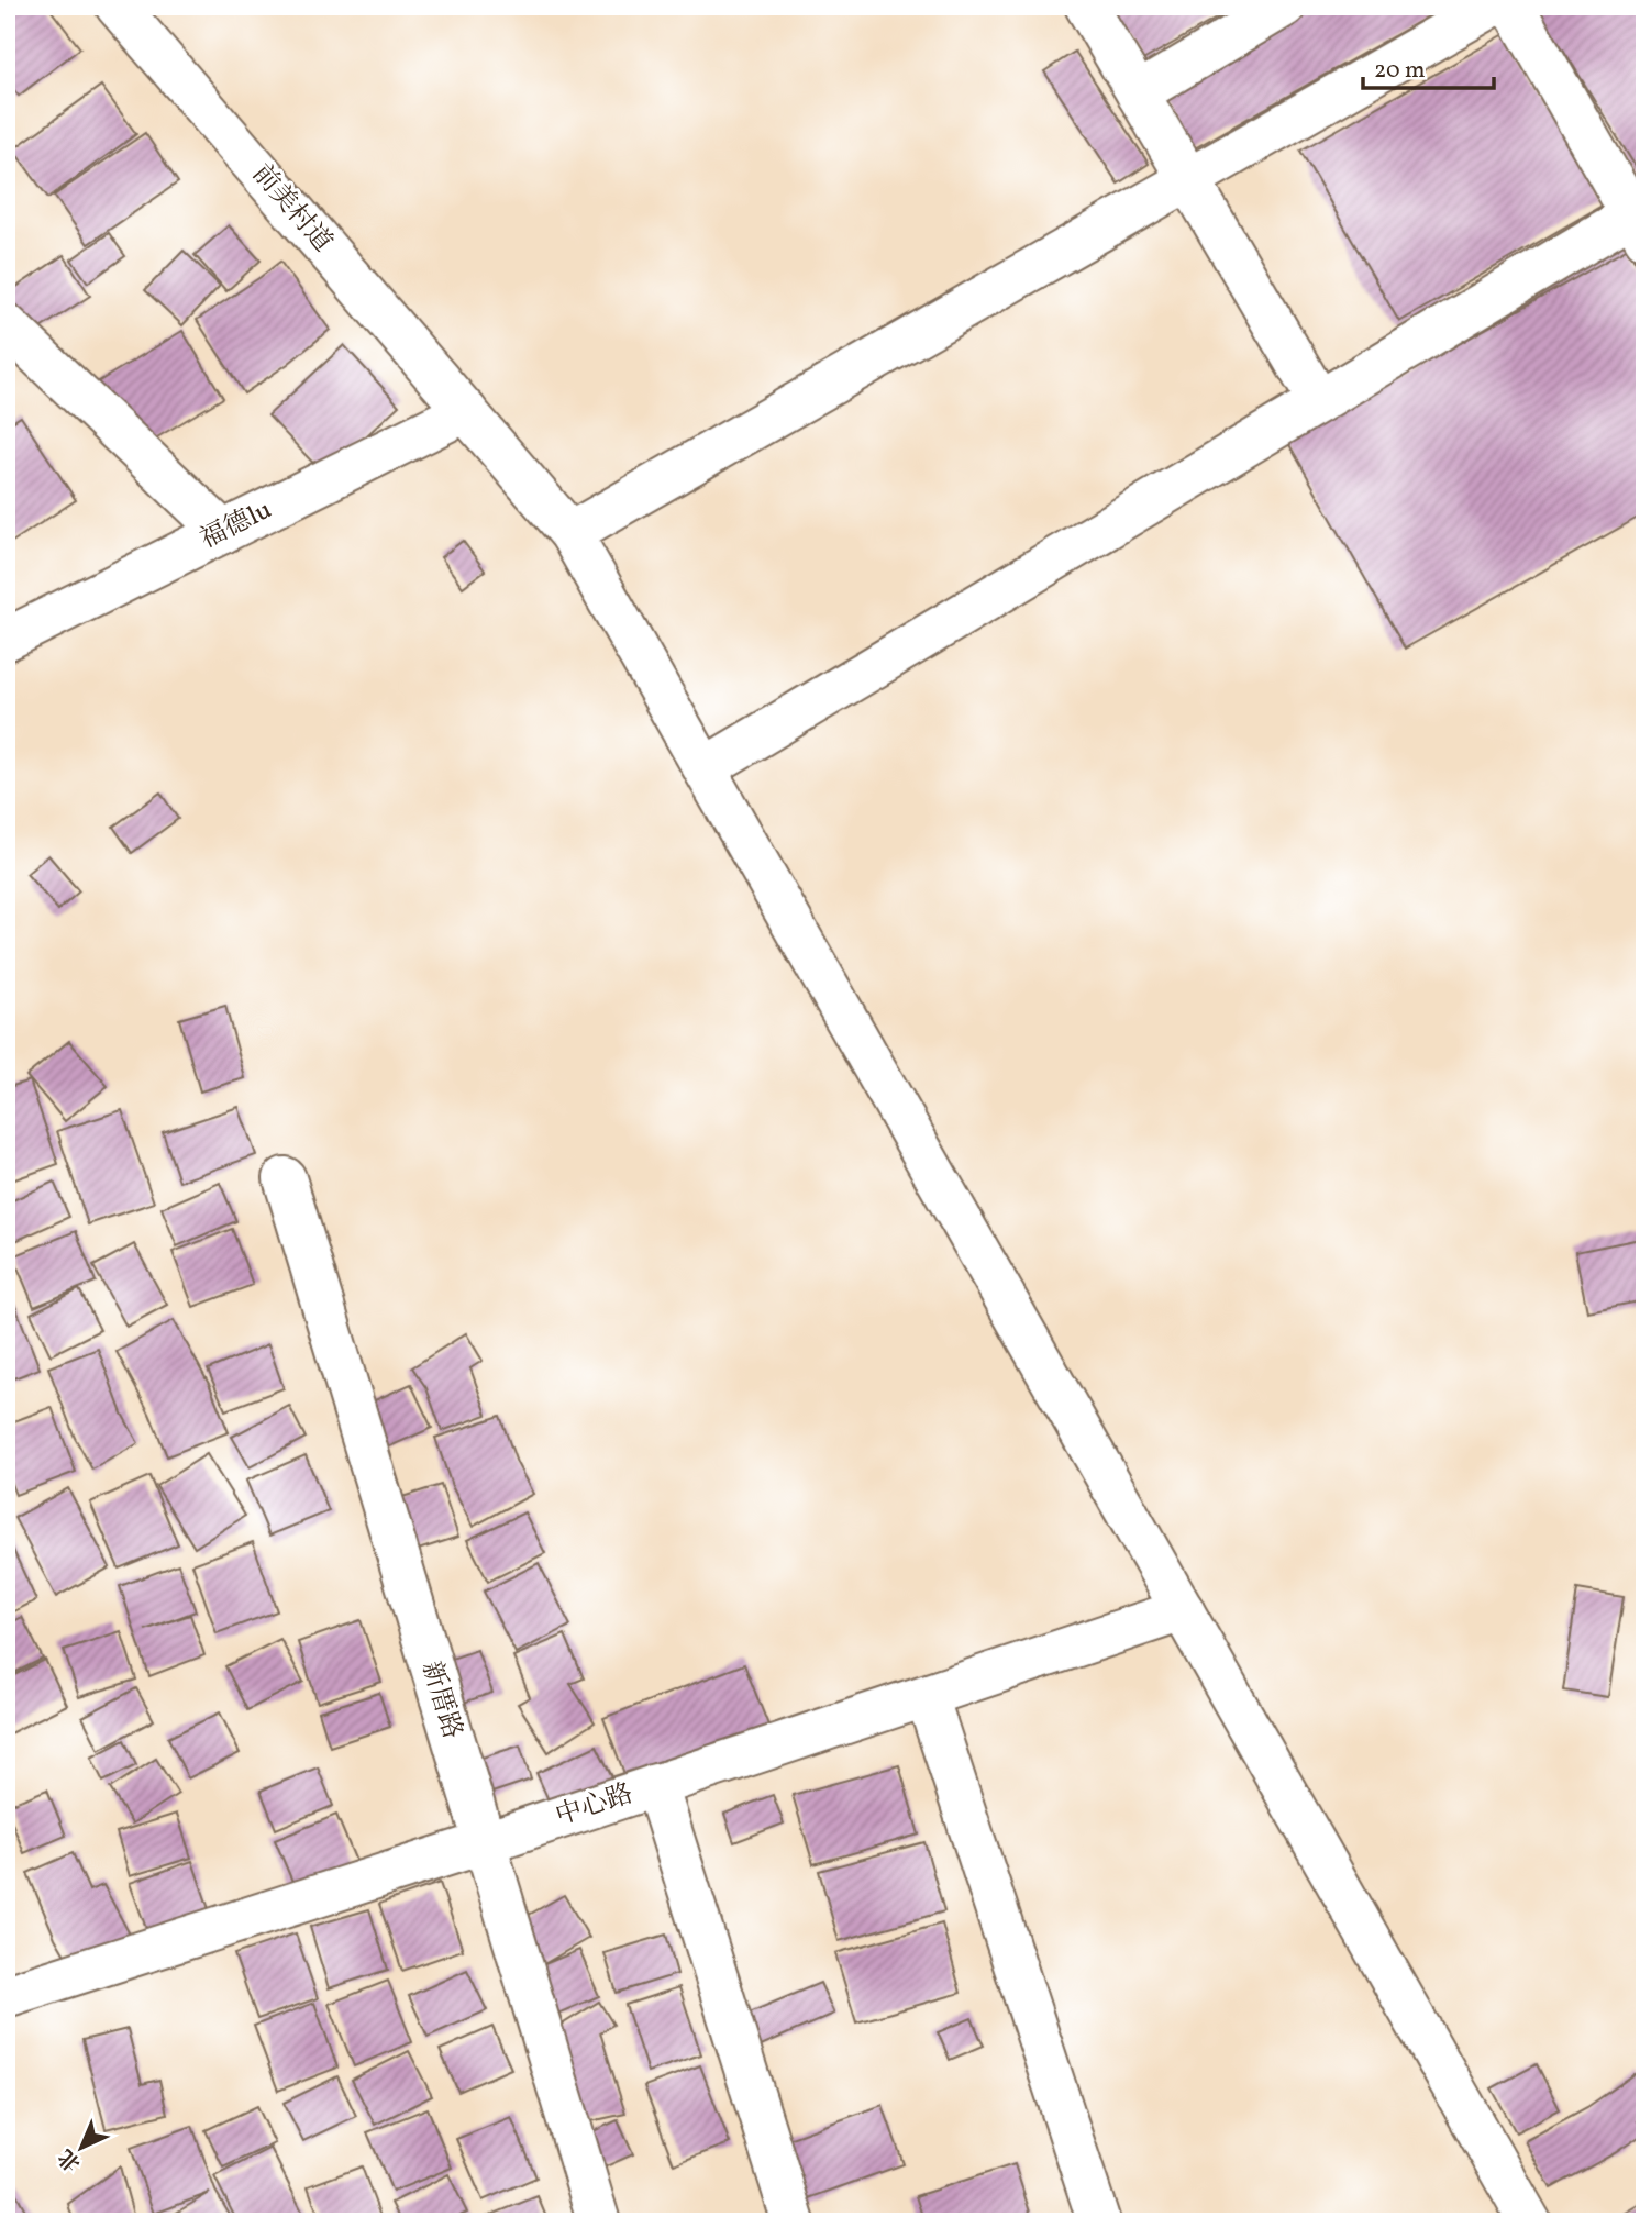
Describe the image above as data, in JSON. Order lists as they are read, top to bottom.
{
  "streets": {
    "street": [
      "前美村道",
      "福德lu",
      "新厝路",
      "中心路"
    ]
  },
  "crossings": [
    ["前美村道", "福德lu"],
    ["前美村道", "中心路"],
    ["新厝路", "中心路"]
  ],
  "scale_bar": "20 m",
  "north": "bottom left"
}
